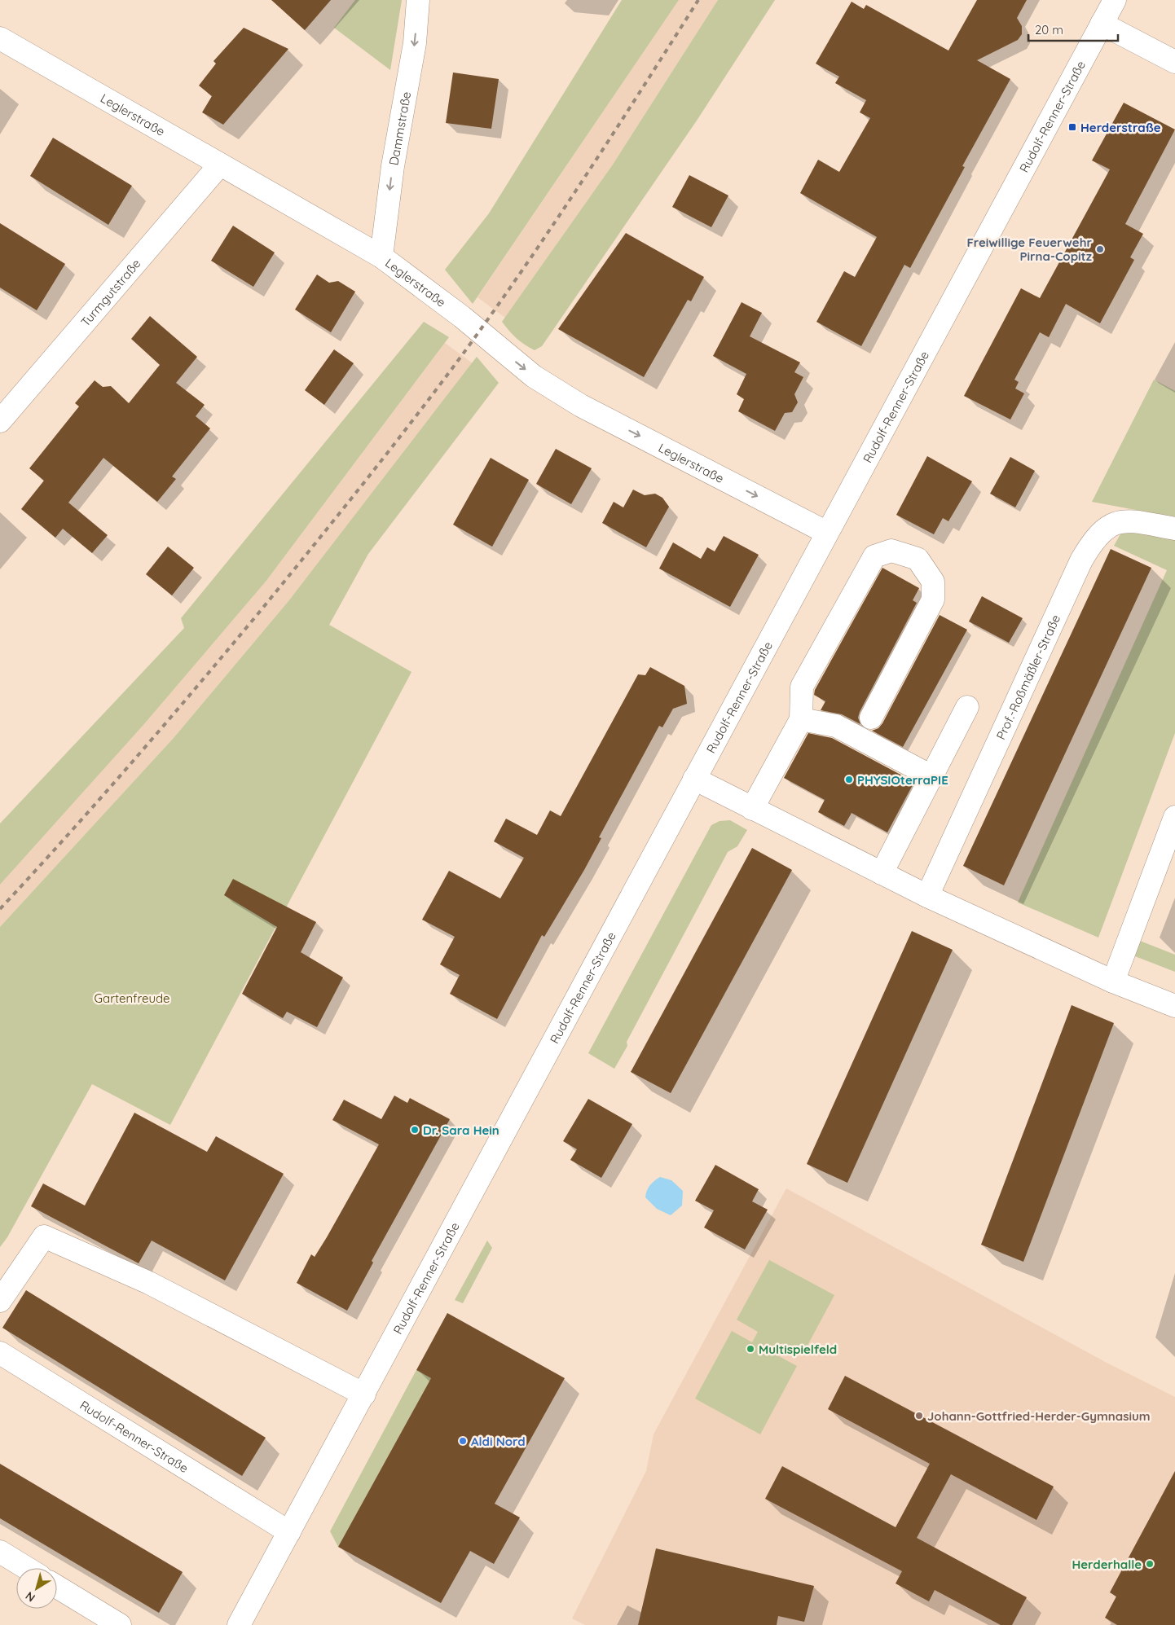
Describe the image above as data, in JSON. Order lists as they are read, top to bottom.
{
  "streets": {
    "street": [
      "Leglerstraße",
      "Rudolf-Renner-Straße",
      "Dammstraße",
      "Turmgutstraße",
      "Prof.-Roßmäßler-Straße"
    ]
  },
  "crossings": [
    ["Leglerstraße", "Rudolf-Renner-Straße"],
    ["Leglerstraße", "Dammstraße"],
    ["Leglerstraße", "Turmgutstraße"]
  ],
  "one_way": ["Leglerstraße", "Dammstraße"],
  "parks": ["Gartenfreude"],
  "places": {
    "transit": ["Herderstraße"],
    "other": [
      "Freiwillige Feuerwehr Pirna-Copitz",
      "PHYSIOterraPIE",
      "Dr. Sara Hein",
      "Multispielfeld",
      "Johann-Gottfried-Herder-Gymnasium",
      "Aldi Nord",
      "Herderhalle"
    ]
  },
  "scale_bar": "20 m",
  "north": "bottom left"
}
